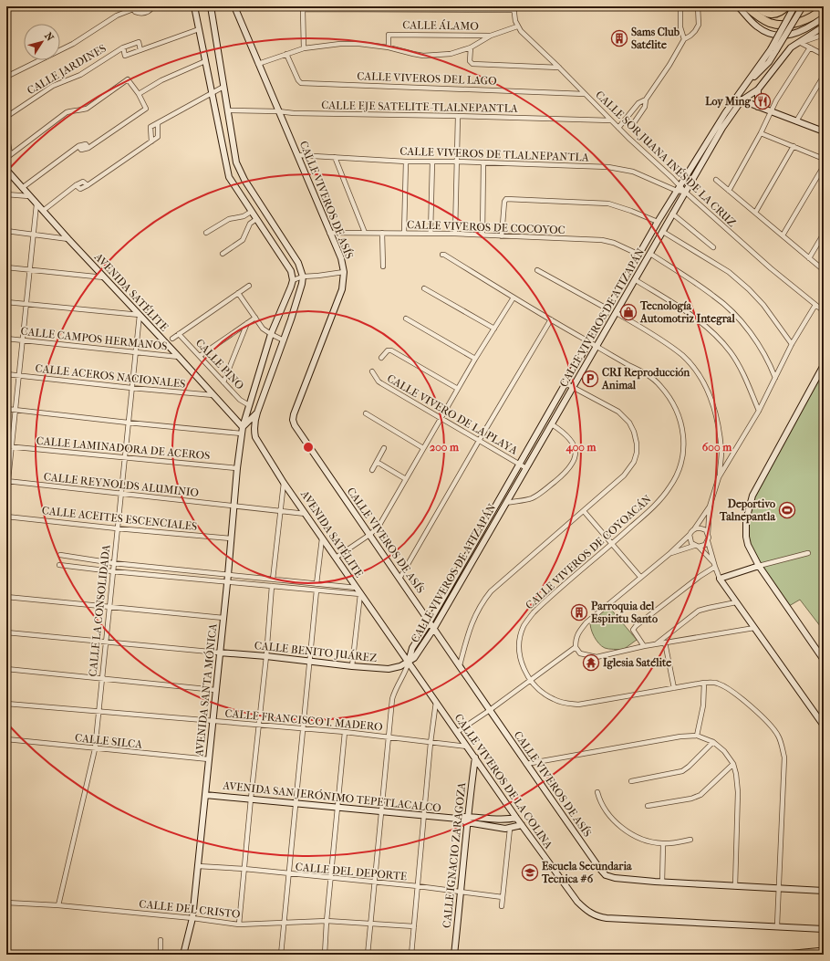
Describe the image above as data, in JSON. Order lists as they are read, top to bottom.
{
  "streets": {
    "street": [
      "CALLE ÁLAMO",
      "CALLE JARDINES",
      "CALLE VIVEROS DEL LAGO",
      "CALLE EJE SATELITE-TLALNEPANTLA",
      "CALLE VIVEROS DE TLALNEPANTLA",
      "CALLE SOR JUANA INÉS DE LA CRUZ",
      "CALLE VIVEROS DE ASÍS",
      "CALLE VIVEROS DE COCOYOC",
      "AVENIDA SATÉLITE",
      "CALLE VIVEROS DE ATIZAPÁN",
      "CALLE CAMPOS HERMANOS",
      "CALLE PINO",
      "CALLE ACEROS NACIONALES",
      "CALLE VIVERO DE LA PLAYA",
      "CALLE LAMINADORA DE ACEROS",
      "CALLE REYNOLDS ALUMINIO",
      "CALLE ACEITES ESCENCIALES",
      "CALLE VIVEROS DE COYOACÁN",
      "CALLE LA CONSOLIDADA",
      "CALLE BENITO JUÁREZ",
      "AVENIDA SANTA MÓNICA",
      "CALLE FRANCISCO I. MADERO",
      "CALLE SILCA",
      "CALLE VIVEROS DE LA COLINA",
      "AVENIDA SAN JERÓNIMO TEPETLACALCO",
      "CALLE IGNACIO ZARAGOZA",
      "CALLE DEL DEPORTE",
      "CALLE DEL CRISTO"
    ]
  },
  "crossings": [
    ["CALLE VIVEROS DEL LAGO", "CALLE SOR JUANA INÉS DE LA CRUZ"],
    ["CALLE EJE SATELITE-TLALNEPANTLA", "CALLE SOR JUANA INÉS DE LA CRUZ"],
    ["CALLE EJE SATELITE-TLALNEPANTLA", "CALLE VIVEROS DE ASÍS"],
    ["CALLE VIVEROS DE TLALNEPANTLA", "CALLE SOR JUANA INÉS DE LA CRUZ"],
    ["CALLE VIVEROS DE TLALNEPANTLA", "CALLE VIVEROS DE ASÍS"],
    ["CALLE VIVEROS DE TLALNEPANTLA", "CALLE VIVEROS DE ATIZAPÁN"],
    ["CALLE SOR JUANA INÉS DE LA CRUZ", "CALLE VIVEROS DE ATIZAPÁN"],
    ["CALLE VIVEROS DE ASÍS", "CALLE VIVEROS DE COCOYOC"],
    ["CALLE VIVEROS DE ASÍS", "CALLE VIVEROS DE ATIZAPÁN"],
    ["CALLE VIVEROS DE ASÍS", "CALLE VIVEROS DE COYOACÁN"],
    ["CALLE VIVEROS DE COCOYOC", "CALLE VIVEROS DE ATIZAPÁN"],
    ["AVENIDA SATÉLITE", "CALLE VIVEROS DE ATIZAPÁN"],
    ["AVENIDA SATÉLITE", "CALLE CAMPOS HERMANOS"],
    ["AVENIDA SATÉLITE", "CALLE ACEROS NACIONALES"],
    ["AVENIDA SATÉLITE", "CALLE REYNOLDS ALUMINIO"],
    ["AVENIDA SATÉLITE", "CALLE LA CONSOLIDADA"],
    ["AVENIDA SATÉLITE", "CALLE BENITO JUÁREZ"],
    ["AVENIDA SATÉLITE", "AVENIDA SANTA MÓNICA"],
    ["AVENIDA SATÉLITE", "CALLE VIVEROS DE LA COLINA"],
    ["CALLE VIVEROS DE ATIZAPÁN", "CALLE VIVERO DE LA PLAYA"],
    ["CALLE VIVEROS DE ATIZAPÁN", "CALLE VIVEROS DE COYOACÁN"],
    ["CALLE VIVEROS DE ATIZAPÁN", "CALLE BENITO JUÁREZ"],
    ["CALLE VIVEROS DE ATIZAPÁN", "CALLE VIVEROS DE LA COLINA"],
    ["CALLE CAMPOS HERMANOS", "CALLE LA CONSOLIDADA"],
    ["CALLE ACEROS NACIONALES", "CALLE LA CONSOLIDADA"],
    ["CALLE LAMINADORA DE ACEROS", "CALLE LA CONSOLIDADA"],
    ["CALLE LAMINADORA DE ACEROS", "AVENIDA SANTA MÓNICA"],
    ["CALLE REYNOLDS ALUMINIO", "CALLE LA CONSOLIDADA"],
    ["CALLE REYNOLDS ALUMINIO", "AVENIDA SANTA MÓNICA"],
    ["CALLE ACEITES ESCENCIALES", "CALLE LA CONSOLIDADA"],
    ["CALLE ACEITES ESCENCIALES", "AVENIDA SANTA MÓNICA"],
    ["CALLE VIVEROS DE COYOACÁN", "CALLE VIVEROS DE LA COLINA"],
    ["CALLE LA CONSOLIDADA", "CALLE FRANCISCO I. MADERO"],
    ["CALLE LA CONSOLIDADA", "CALLE SILCA"],
    ["CALLE LA CONSOLIDADA", "CALLE DEL CRISTO"],
    ["CALLE BENITO JUÁREZ", "AVENIDA SANTA MÓNICA"],
    ["CALLE BENITO JUÁREZ", "CALLE VIVEROS DE LA COLINA"],
    ["AVENIDA SANTA MÓNICA", "CALLE FRANCISCO I. MADERO"],
    ["AVENIDA SANTA MÓNICA", "CALLE SILCA"],
    ["AVENIDA SANTA MÓNICA", "AVENIDA SAN JERÓNIMO TEPETLACALCO"],
    ["AVENIDA SANTA MÓNICA", "CALLE DEL DEPORTE"],
    ["AVENIDA SANTA MÓNICA", "CALLE DEL CRISTO"],
    ["CALLE FRANCISCO I. MADERO", "CALLE VIVEROS DE LA COLINA"],
    ["CALLE VIVEROS DE LA COLINA", "AVENIDA SAN JERÓNIMO TEPETLACALCO"],
    ["CALLE VIVEROS DE LA COLINA", "CALLE IGNACIO ZARAGOZA"],
    ["AVENIDA SAN JERÓNIMO TEPETLACALCO", "CALLE IGNACIO ZARAGOZA"],
    ["CALLE IGNACIO ZARAGOZA", "CALLE DEL DEPORTE"]
  ],
  "places": {
    "building": ["Sams Club Satélite", "Parroquia del Espiritu Santo"],
    "restaurant": ["Loy Ming"],
    "shop": ["Tecnología Automotriz Integral"],
    "parking": ["CRI Reproducción Animal"],
    "sports": ["Deportivo Talnepantla"],
    "temple": ["Iglesia Satélite"],
    "school or university": ["Escuela Secundaria Tecnica #6"]
  },
  "north": "top right",
  "rings": ["200 m", "400 m", "600 m"]
}
